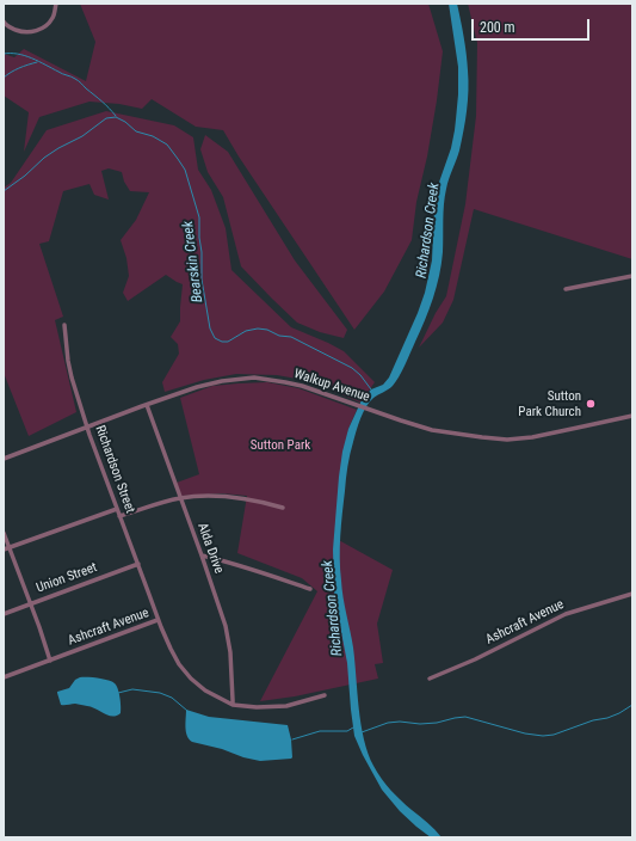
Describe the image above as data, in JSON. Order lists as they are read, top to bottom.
{
  "streets": {
    "street": [
      "Walkup Avenue",
      "Richardson Street",
      "Alda Drive",
      "Union Street",
      "Ashcraft Avenue"
    ]
  },
  "crossings": [
    ["Walkup Avenue", "Richardson Street"],
    ["Walkup Avenue", "Alda Drive"],
    ["Richardson Street", "Union Street"],
    ["Richardson Street", "Ashcraft Avenue"],
    ["Alda Drive", "Ashcraft Avenue"]
  ],
  "water": ["Richardson Creek", "Bearskin Creek"],
  "parks": ["Sutton Park"],
  "places": ["Sutton Park Church"],
  "scale_bar": "200 m"
}
